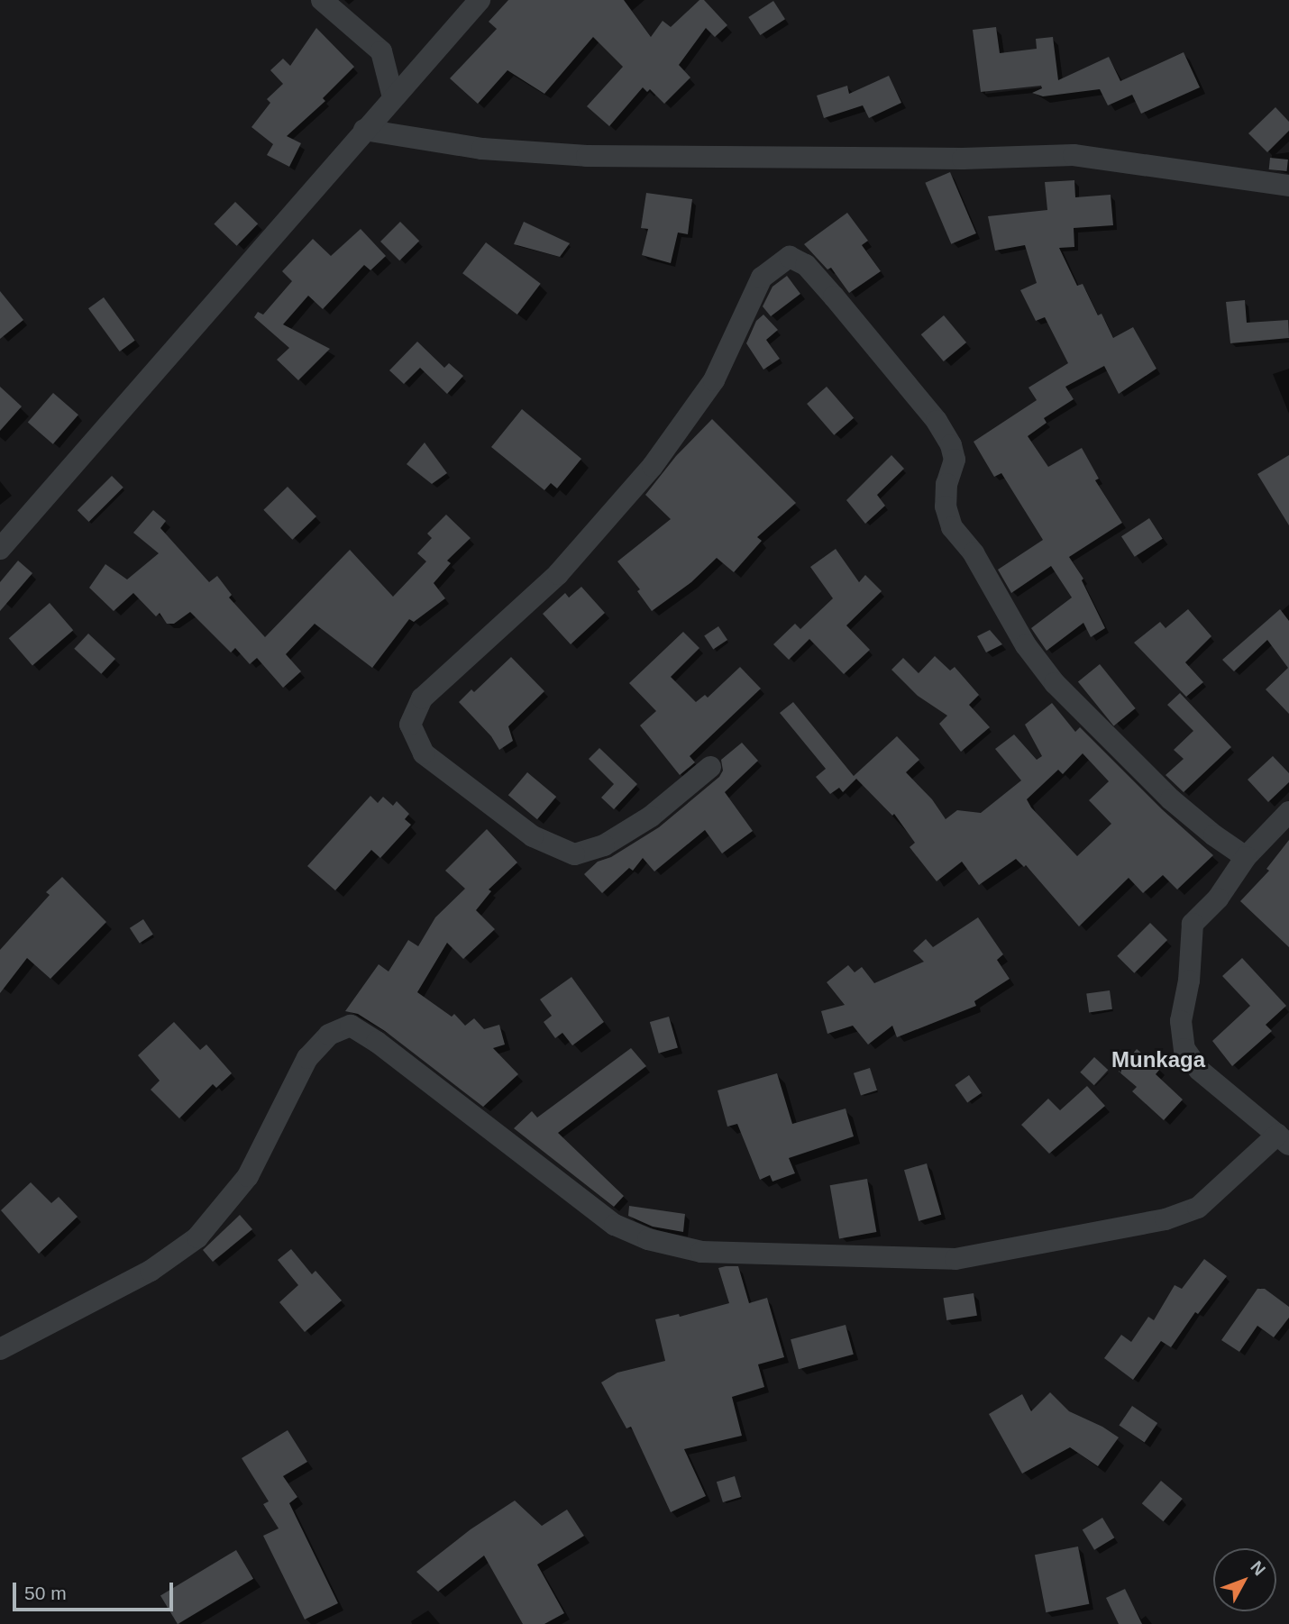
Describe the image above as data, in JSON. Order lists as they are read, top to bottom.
{
  "districts": ["Munkaga"],
  "scale_bar": "50 m",
  "north": "top right"
}
